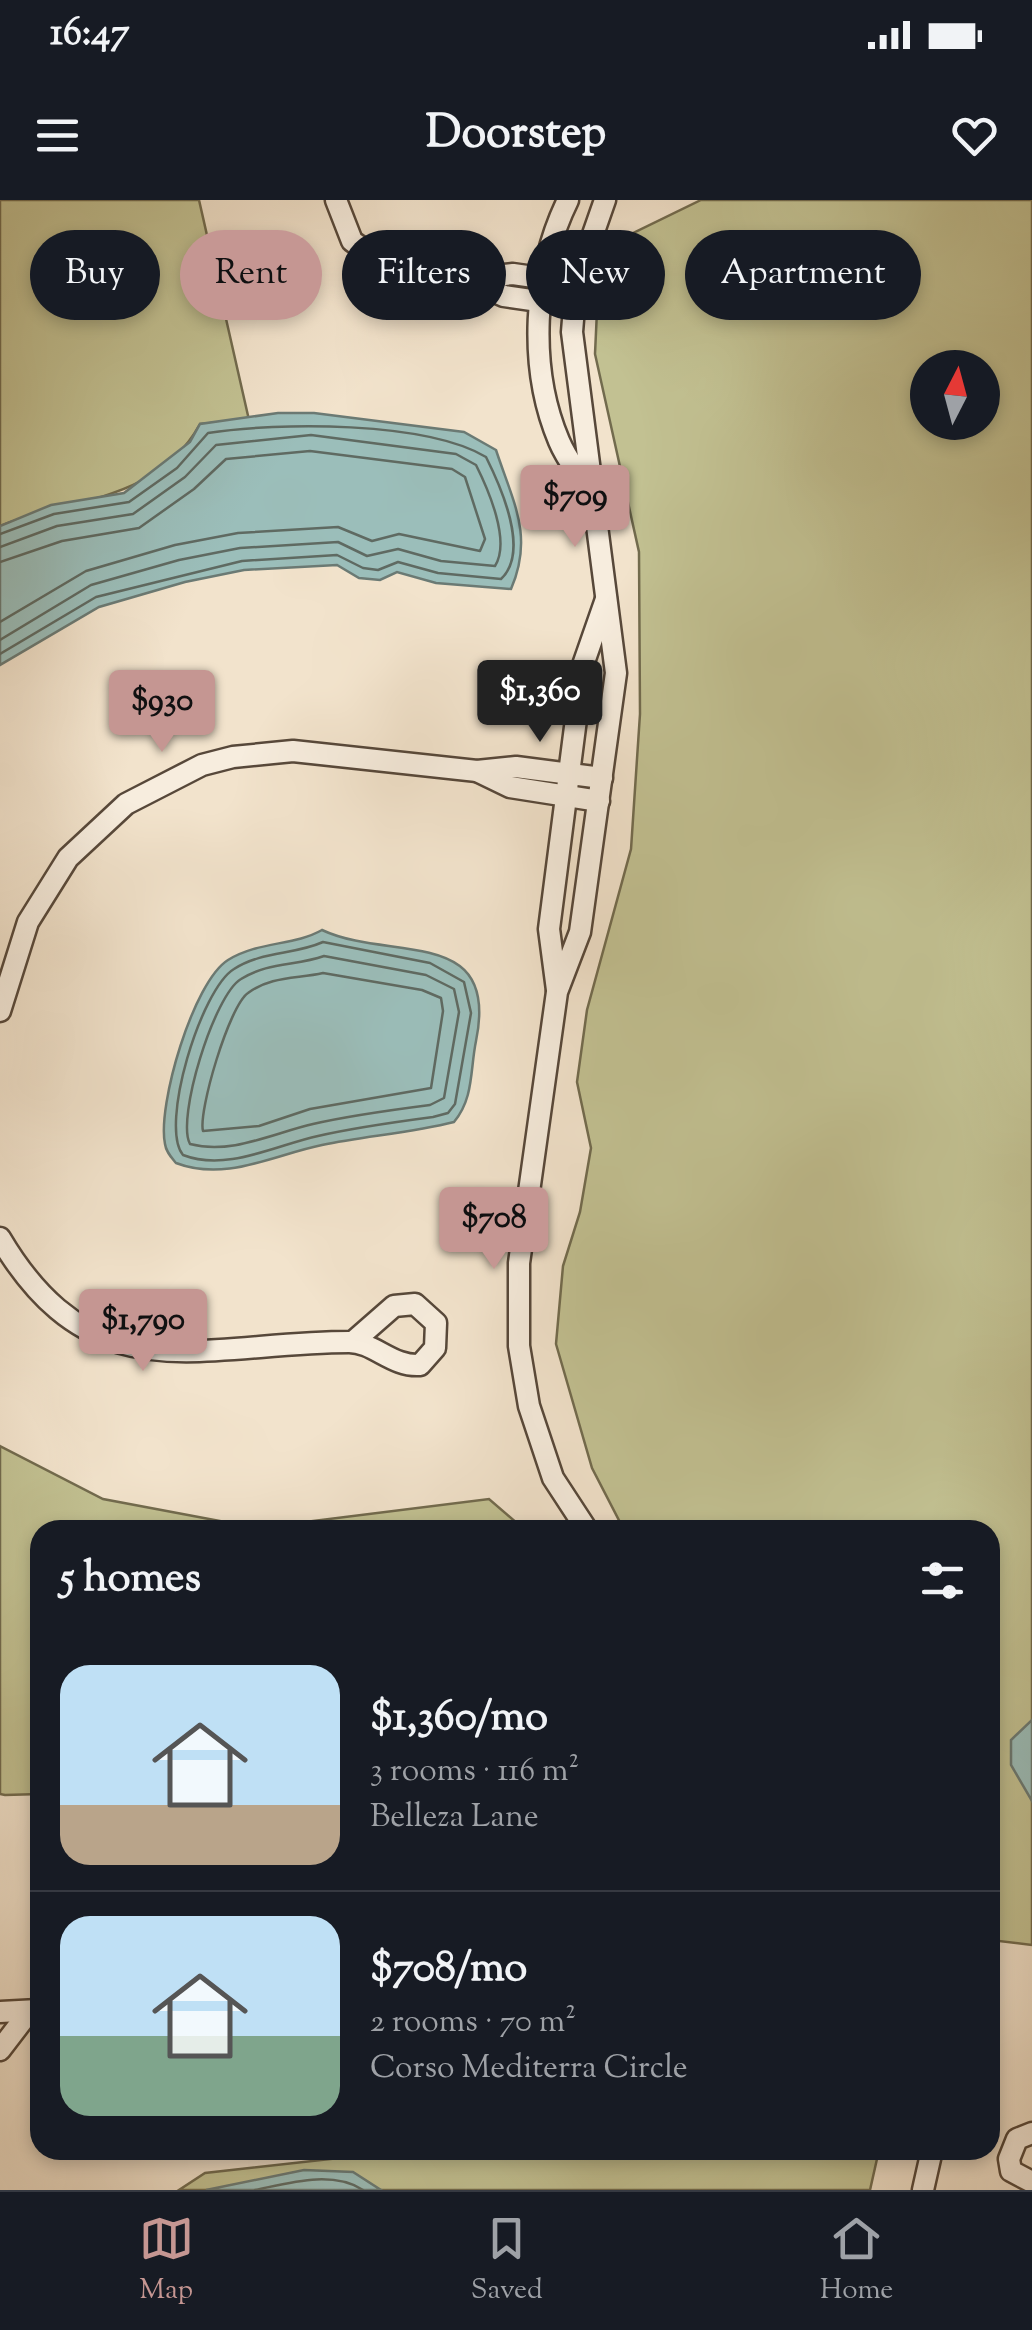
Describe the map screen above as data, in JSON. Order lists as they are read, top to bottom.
{
  "north": "top",
  "page": {
    "status": "16:47",
    "header": "Doorstep",
    "chip": [
      "Buy",
      "Rent",
      "Filters",
      "New",
      "Apartment"
    ],
    "price": [
      "$709",
      "$1,360",
      "$930",
      "$708",
      "$1,790"
    ],
    "heading": "5 homes",
    "list": [
      {
        "name": "$1,360/mo",
        "note": "3 rooms · 116 m² · Belleza Lane"
      },
      {
        "name": "$708/mo",
        "note": "2 rooms · 70 m² · Corso Mediterra Circle"
      }
    ],
    "tabs": ["Map", "Saved", "Home"]
  }
}
